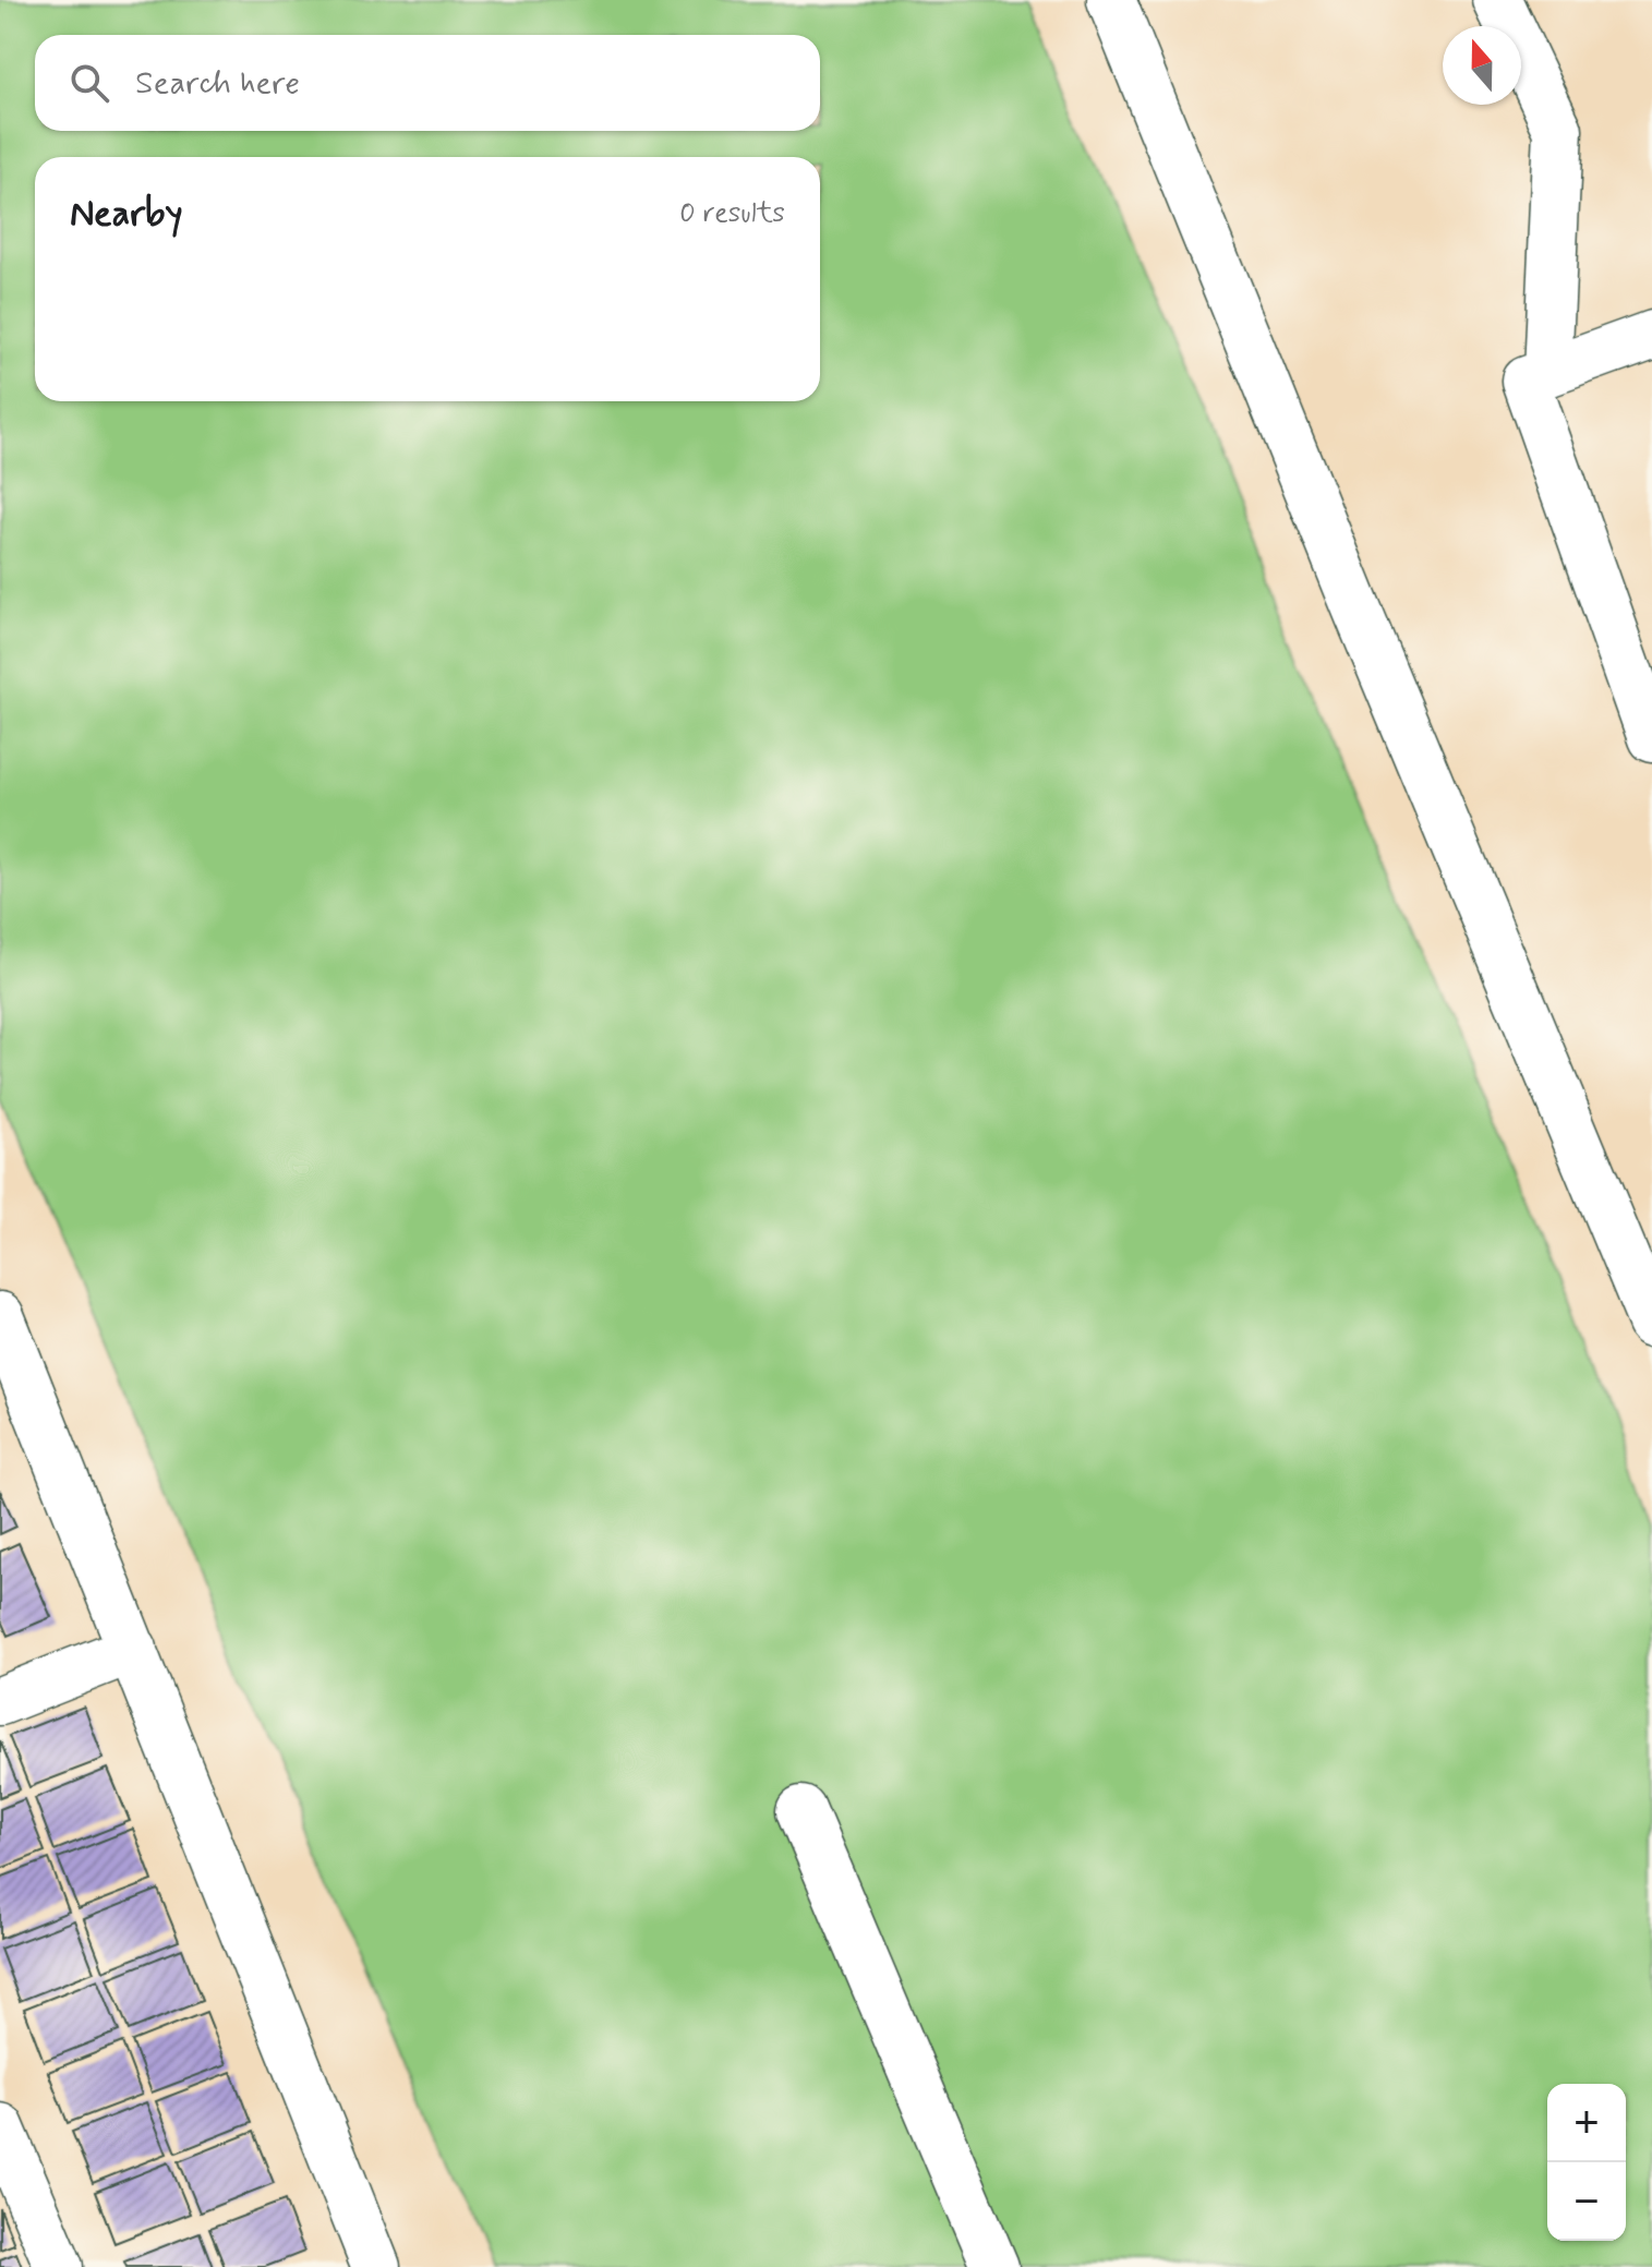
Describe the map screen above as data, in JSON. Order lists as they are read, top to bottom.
{
  "north": "top",
  "page": {
    "search": "Search here",
    "heading": ["Nearby", "0 results"],
    "map_buttons": ["+", "−"]
  }
}
